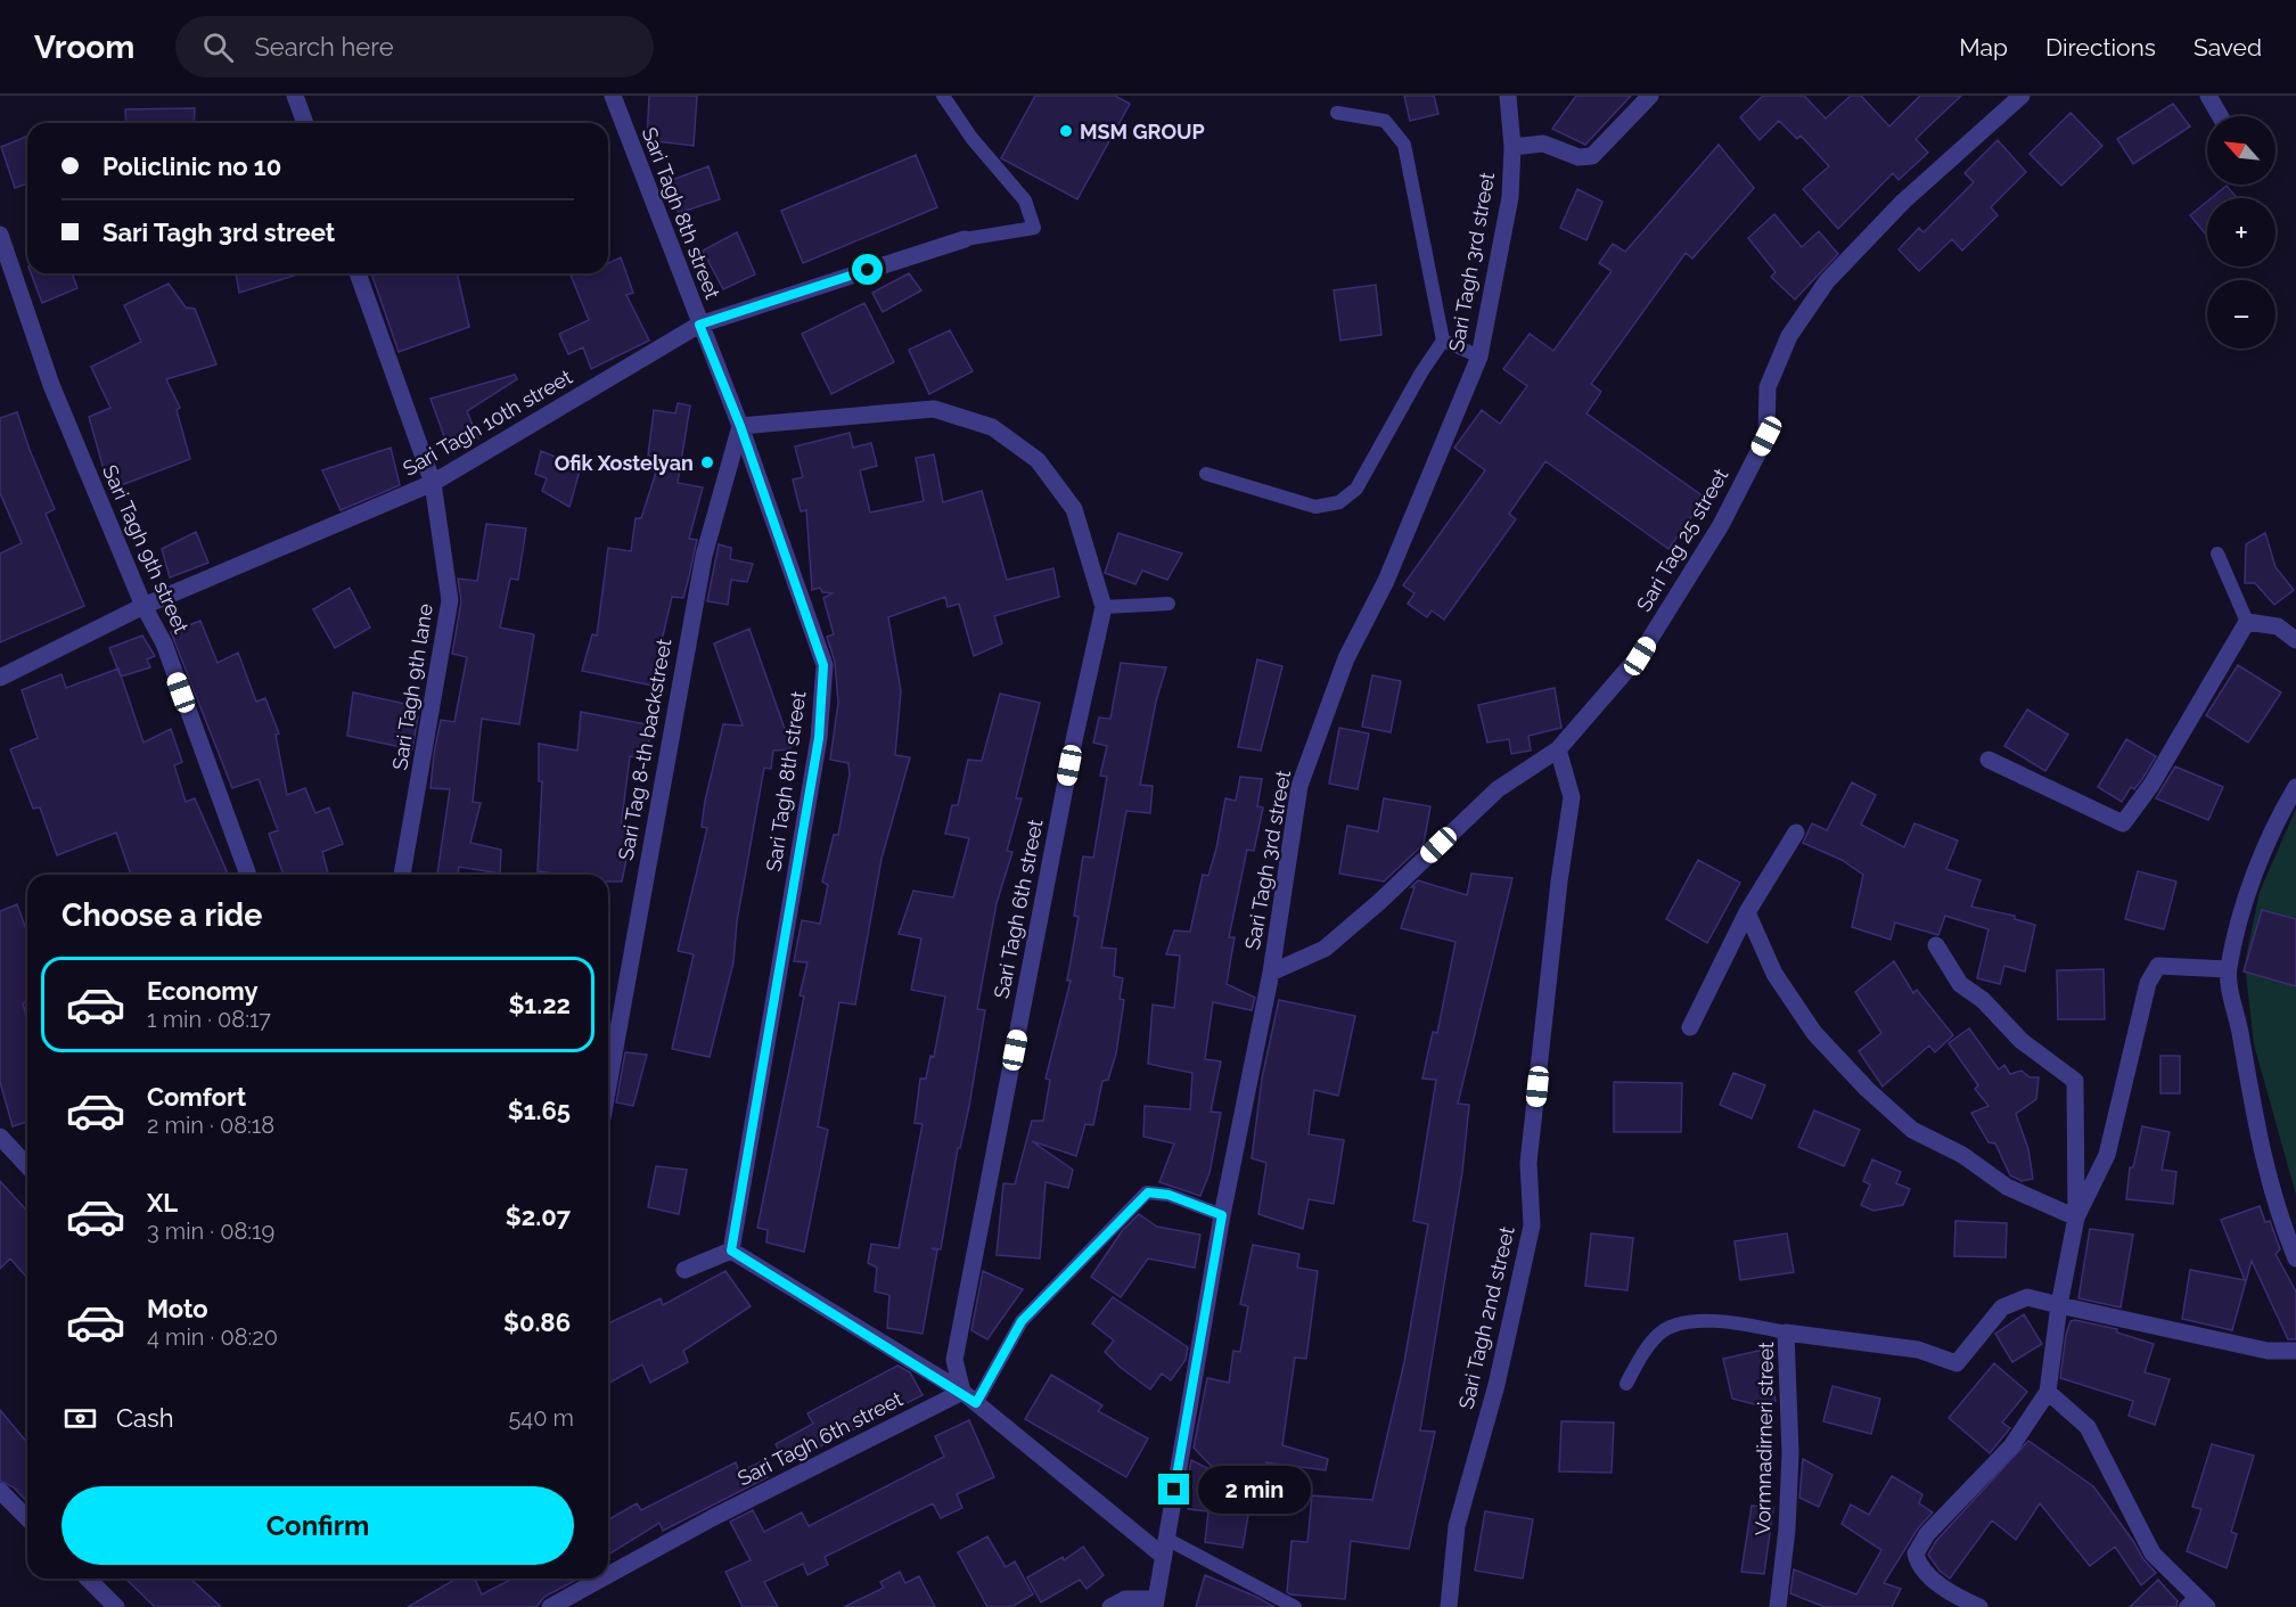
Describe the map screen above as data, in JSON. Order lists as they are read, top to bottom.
{
  "streets": {
    "street": [
      "Sari Tagh 8th street",
      "Sari Tagh 3rd street",
      "Sari Tagh 10th street",
      "Sari Tag 25 street",
      "Sari Tagh 9th street",
      "Sari Tagh 9th lane",
      "Sari Tag 8-th backstreet",
      "Sari Tagh 6th street",
      "Sari Tagh 2nd street",
      "Vormnadirneri street"
    ]
  },
  "crossings": [
    ["Sari Tagh 8th street", "Sari Tagh 10th street"],
    ["Sari Tagh 8th street", "Sari Tag 8-th backstreet"],
    ["Sari Tagh 8th street", "Sari Tagh 6th street"],
    ["Sari Tagh 3rd street", "Sari Tag 25 street"],
    ["Sari Tagh 10th street", "Sari Tagh 9th street"],
    ["Sari Tagh 10th street", "Sari Tagh 9th lane"],
    ["Sari Tag 25 street", "Sari Tagh 2nd street"],
    ["Sari Tag 8-th backstreet", "Sari Tagh 6th street"]
  ],
  "places": ["MSM GROUP", "Ofik Xostelyan"],
  "north": "top left",
  "page": {
    "header": "Vroom",
    "search": "Search here",
    "nav": ["Map", "Directions", "Saved"],
    "map_buttons": ["+", "−"],
    "banner": ["Policlinic no 10", "Sari Tagh 3rd street"],
    "heading": "Choose a ride",
    "list": [
      {
        "name": "Economy",
        "note": "1 min · 08:17",
        "value": "$1.22"
      },
      {
        "name": "Comfort",
        "note": "2 min · 08:18",
        "value": "$1.65"
      },
      {
        "name": "XL",
        "note": "3 min · 08:19",
        "value": "$2.07"
      },
      {
        "name": "Moto",
        "note": "4 min · 08:20",
        "value": "$0.86"
      }
    ],
    "pay": ["Cash", "540 m"],
    "bubble": "2 min",
    "buttons": "Confirm"
  }
}
